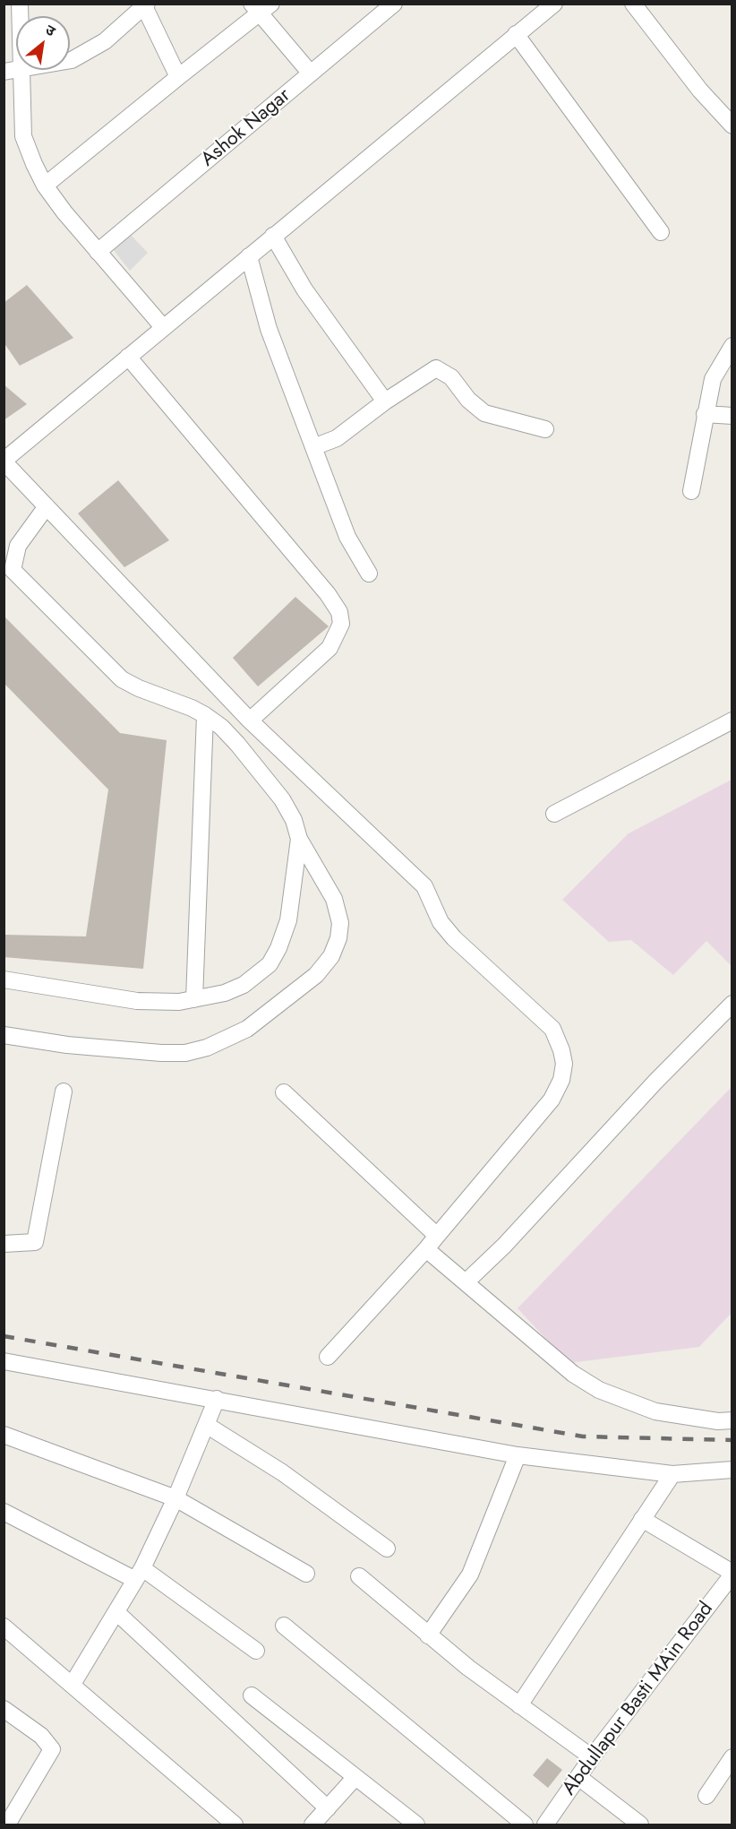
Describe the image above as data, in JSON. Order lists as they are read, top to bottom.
{
  "streets": {
    "street": ["Ashok Nagar", "Abdullapur Basti MAin Road"]
  },
  "north": "top right"
}
